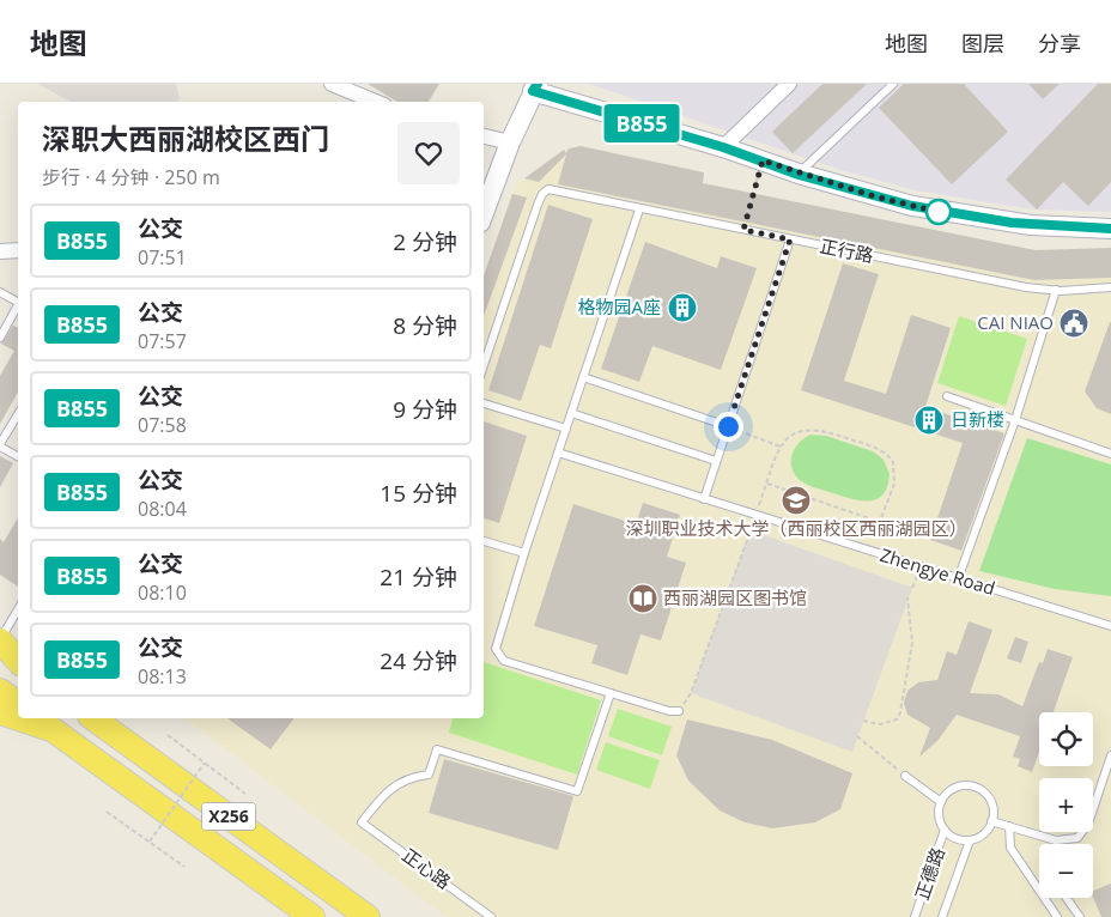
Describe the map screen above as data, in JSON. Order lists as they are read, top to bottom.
{
  "streets": {
    "main road": ["X256"],
    "lane": [
      "正行路",
      "Zhengye Road",
      "正心路",
      "正德路"
    ]
  },
  "places": {
    "building": ["格物园A座", "日新楼"],
    "public building": ["CAI NIAO"],
    "school or university": ["深圳职业技术大学（西丽校区西丽湖园区）"],
    "library": ["西丽湖园区图书馆"]
  },
  "lines": ["bus line B855"],
  "page": {
    "header": "地图",
    "nav": ["地图", "图层", "分享"],
    "on_map": "B855",
    "heading": ["深职大西丽湖校区西门", "步行 · 4 分钟 · 250 m"],
    "list": [
      {
        "mark": "B855",
        "name": "公交",
        "note": "07:51",
        "value": "2 分钟"
      },
      {
        "mark": "B855",
        "name": "公交",
        "note": "07:57",
        "value": "8 分钟"
      },
      {
        "mark": "B855",
        "name": "公交",
        "note": "07:58",
        "value": "9 分钟"
      },
      {
        "mark": "B855",
        "name": "公交",
        "note": "08:04",
        "value": "15 分钟"
      },
      {
        "mark": "B855",
        "name": "公交",
        "note": "08:10",
        "value": "21 分钟"
      },
      {
        "mark": "B855",
        "name": "公交",
        "note": "08:13",
        "value": "24 分钟"
      }
    ],
    "map_buttons": ["+", "−"]
  }
}
